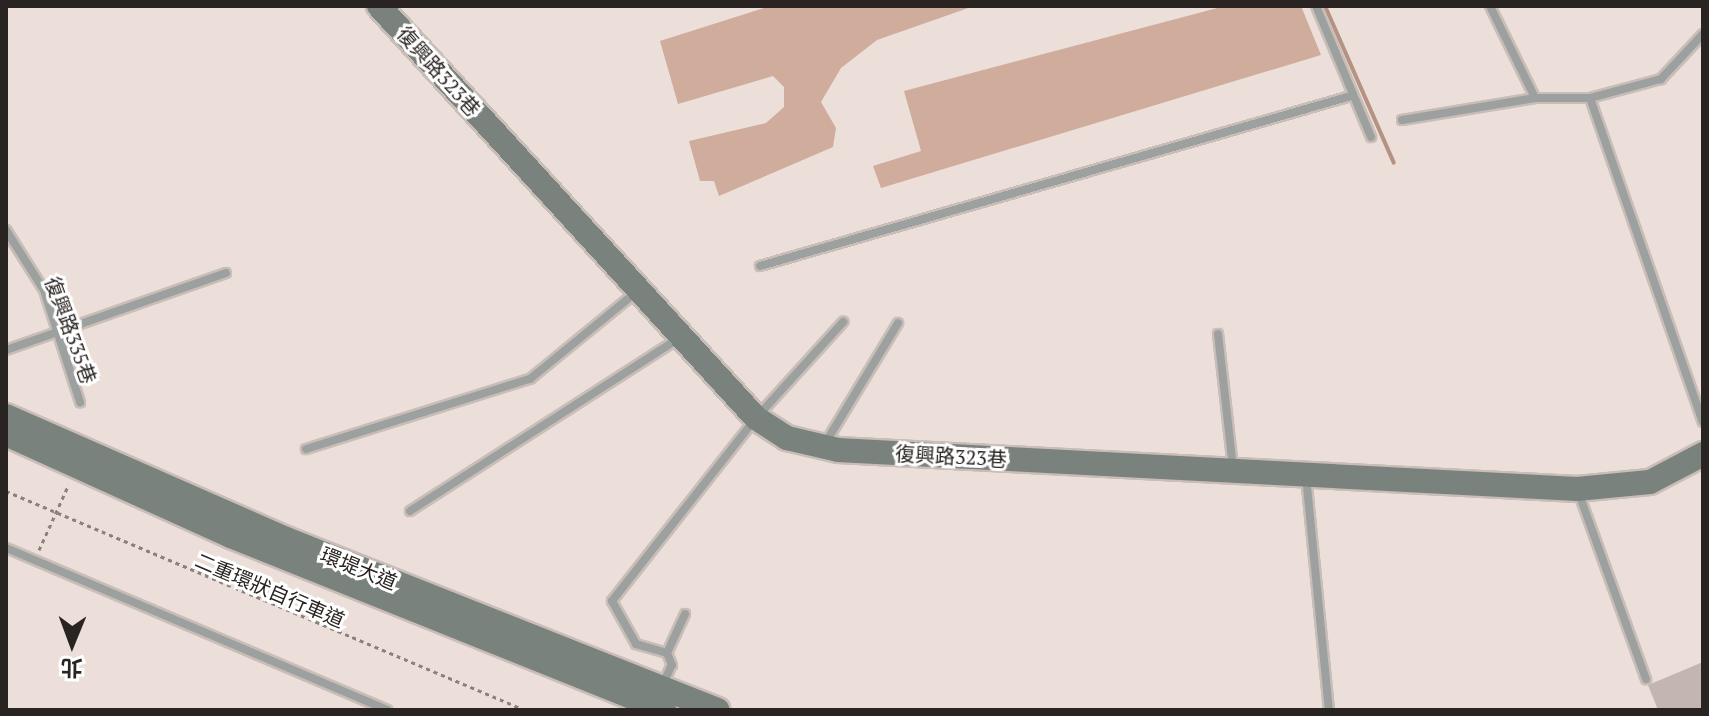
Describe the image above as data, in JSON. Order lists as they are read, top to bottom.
{
  "streets": {
    "street": ["復興路323巷", "環堤大道"],
    "lane": ["復興路335巷"],
    "path": ["二重環狀自行車道"]
  },
  "north": "bottom"
}
